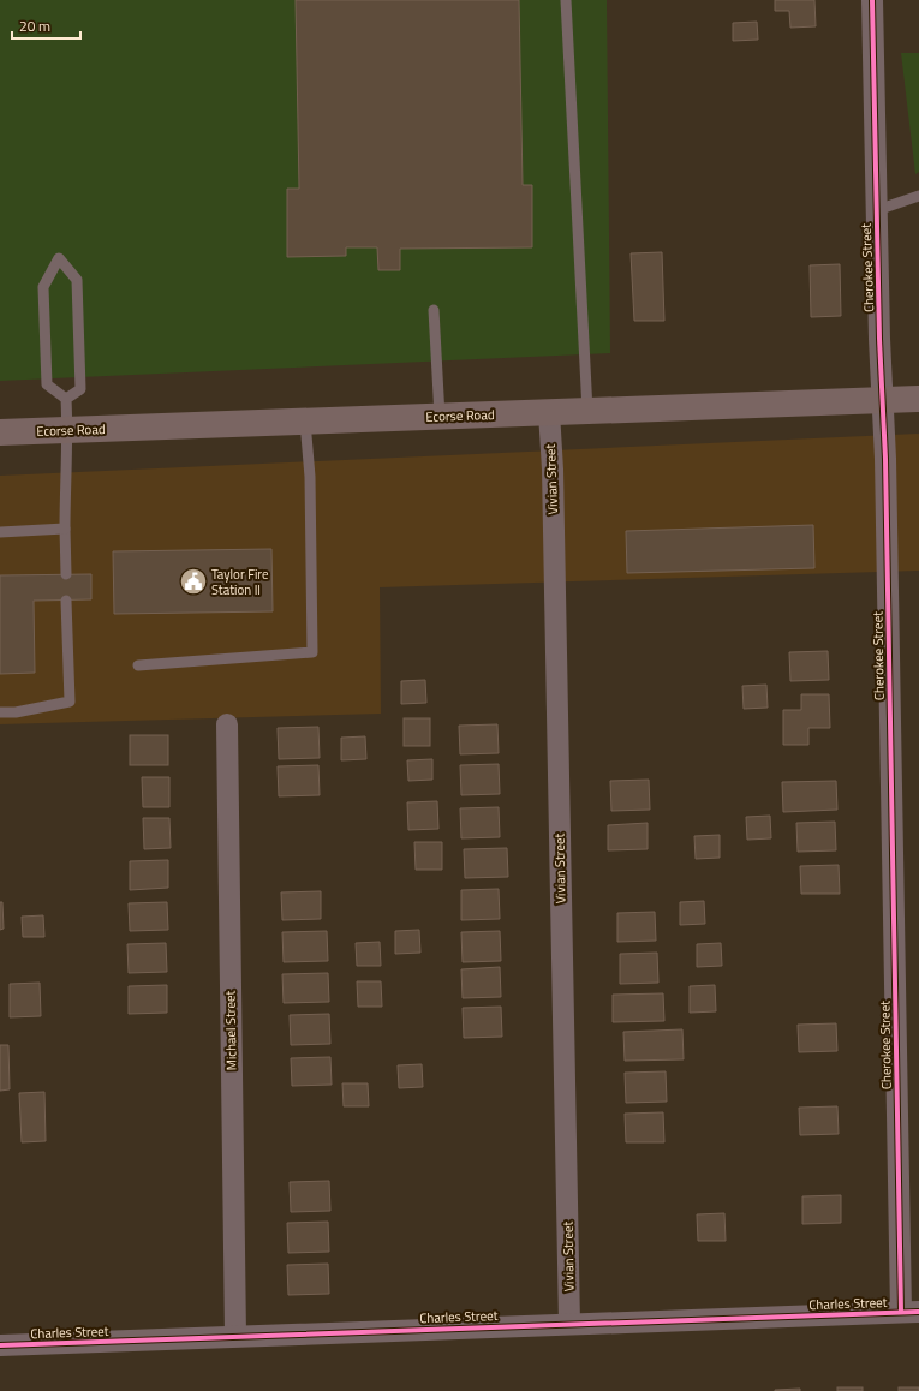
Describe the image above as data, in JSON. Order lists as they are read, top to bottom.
{
  "streets": {
    "main road": ["Ecorse Road"],
    "street": [
      "Cherokee Street",
      "Vivian Street",
      "Michael Street",
      "Charles Street"
    ]
  },
  "crossings": [
    ["Cherokee Street", "Ecorse Road"],
    ["Cherokee Street", "Charles Street"],
    ["Ecorse Road", "Vivian Street"],
    ["Vivian Street", "Charles Street"],
    ["Michael Street", "Charles Street"]
  ],
  "places": {
    "public building": ["Taylor Fire Station II"]
  },
  "scale_bar": "20 m"
}
